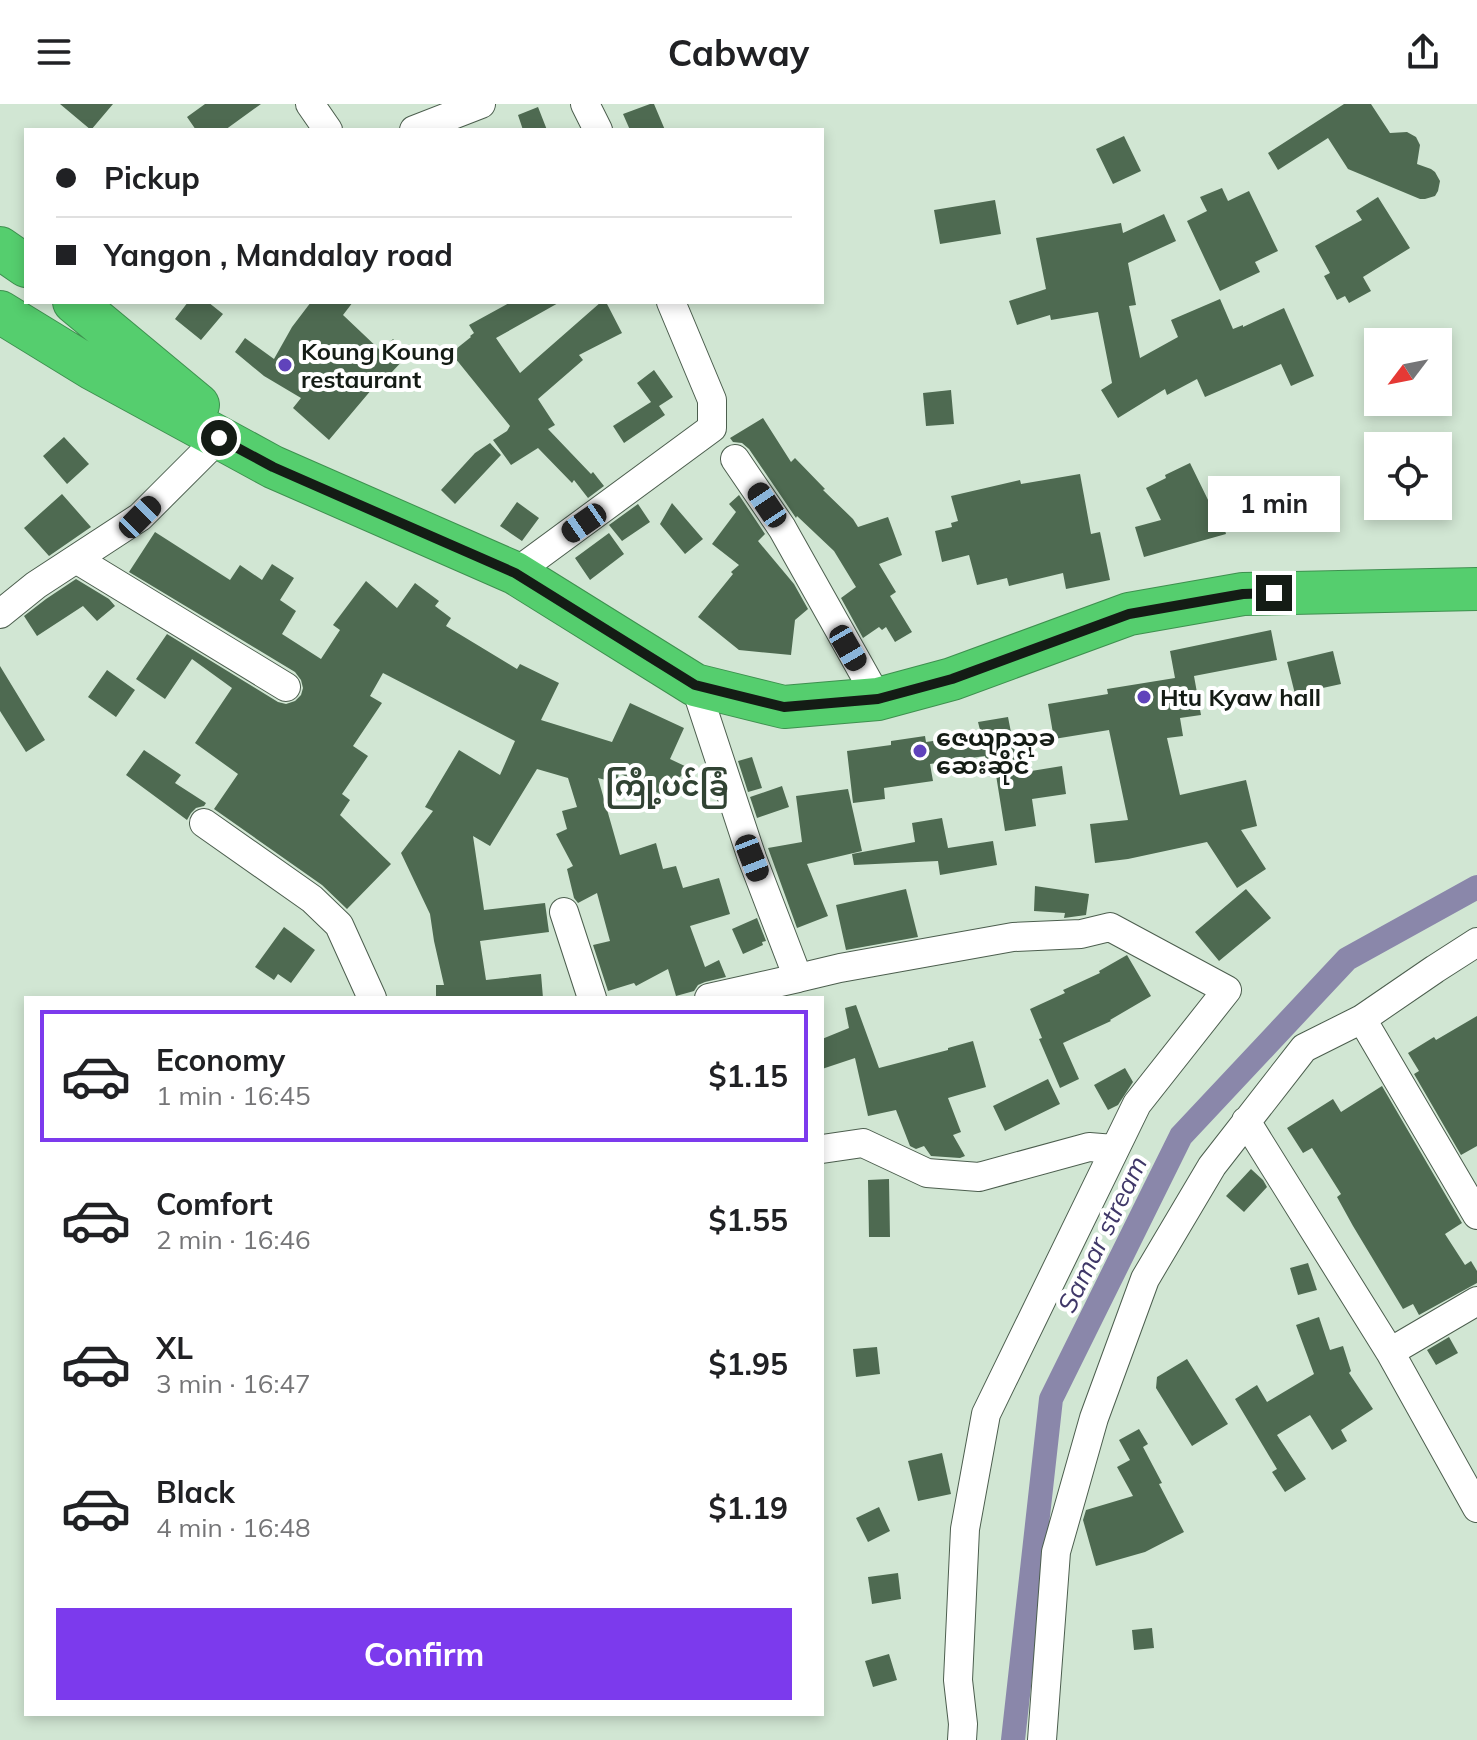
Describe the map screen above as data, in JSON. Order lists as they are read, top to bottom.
{
  "districts": ["ကြို့ပင်ခြံ"],
  "water": ["Samar stream"],
  "places": ["Koung Koung restaurant", "Htu Kyaw hall", "ဇေယျာသုခ ဆေးဆိုင်"],
  "north": "bottom left",
  "page": {
    "header": "Cabway",
    "banner": ["Pickup", "Yangon , Mandalay road"],
    "bubble": "1 min",
    "list": [
      {
        "name": "Economy",
        "note": "1 min · 16:45",
        "value": "$1.15"
      },
      {
        "name": "Comfort",
        "note": "2 min · 16:46",
        "value": "$1.55"
      },
      {
        "name": "XL",
        "note": "3 min · 16:47",
        "value": "$1.95"
      },
      {
        "name": "Black",
        "note": "4 min · 16:48",
        "value": "$1.19"
      }
    ],
    "buttons": "Confirm"
  }
}
